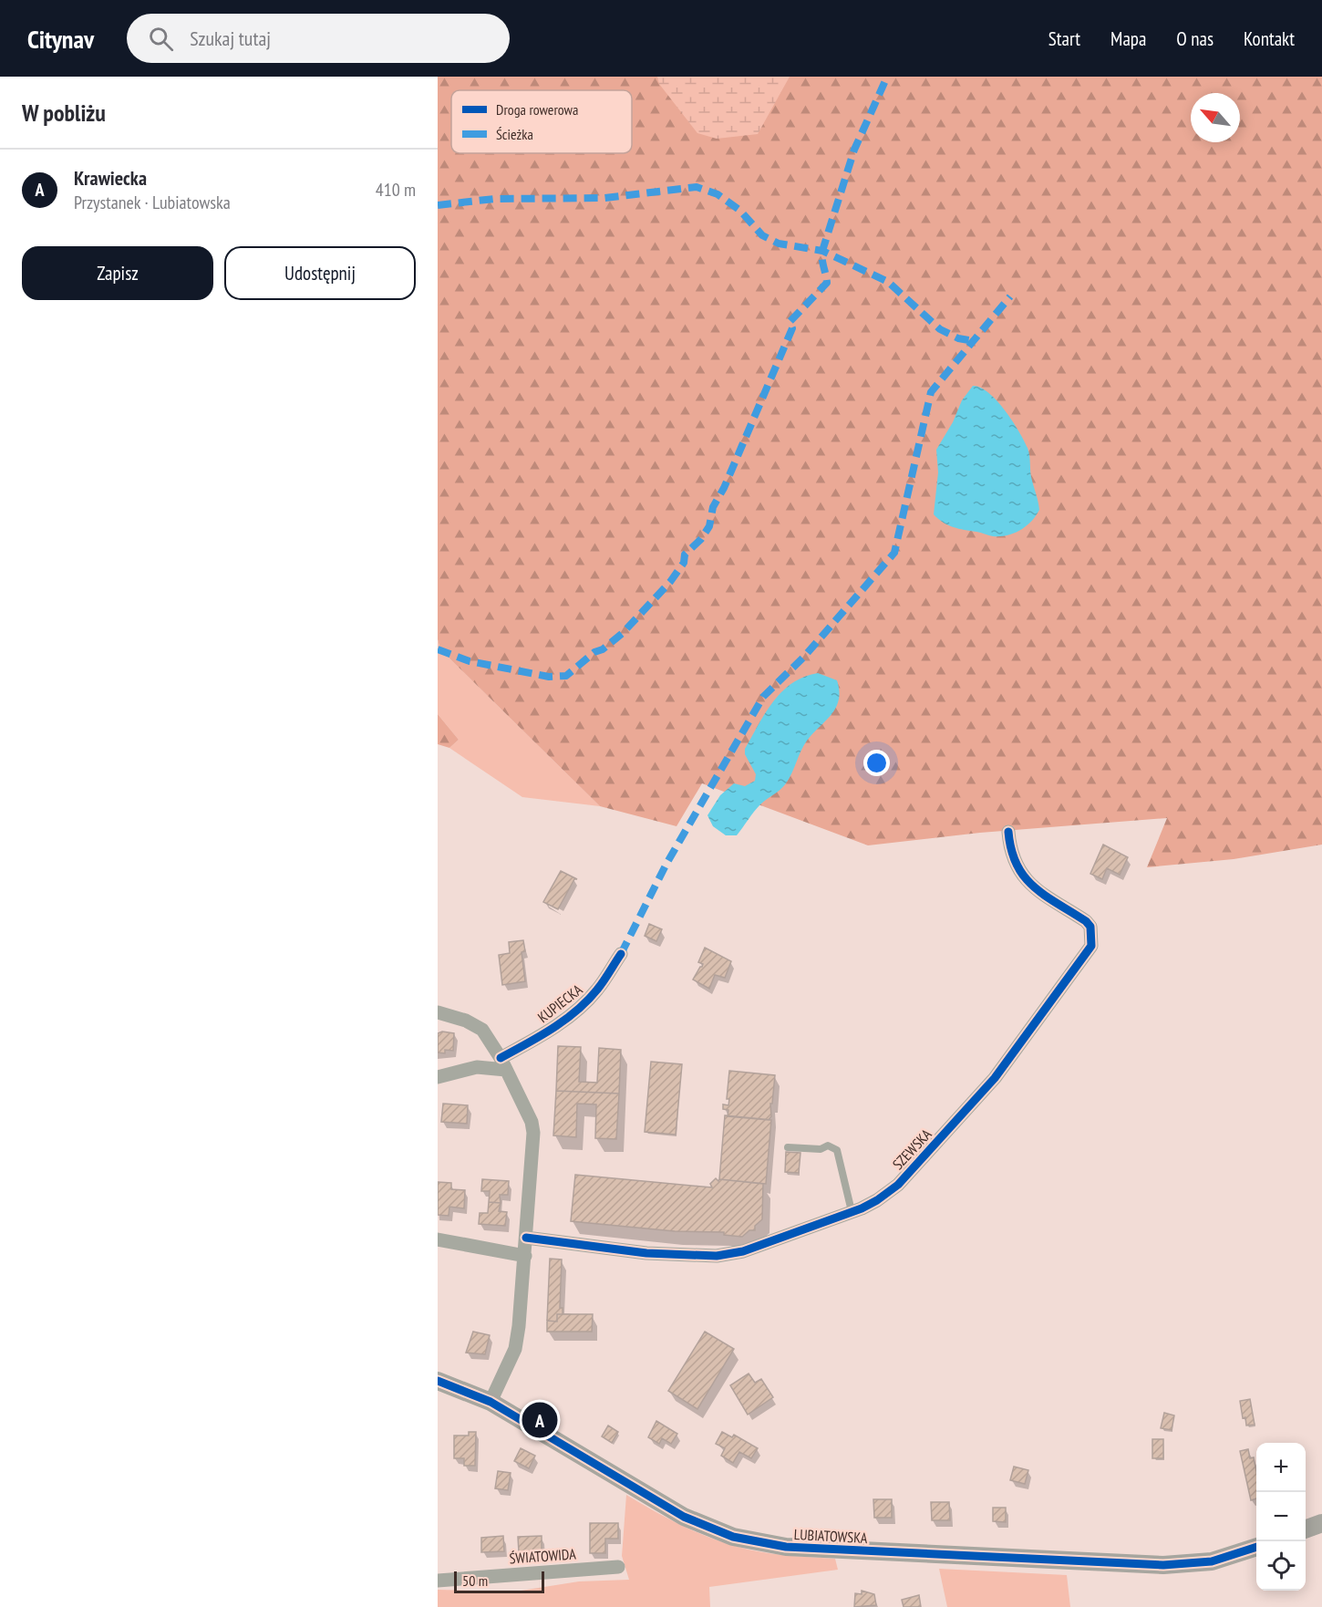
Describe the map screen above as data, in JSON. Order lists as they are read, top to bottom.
{
  "streets": {
    "street": [
      "KUPIECKA",
      "SZEWSKA",
      "LUBIATOWSKA",
      "ŚWIATOWIDA"
    ]
  },
  "legend": ["Droga rowerowa", "Ścieżka"],
  "scale_bar": "50 m",
  "north": "top left",
  "page": {
    "header": "Citynav",
    "search": "Szukaj tutaj",
    "nav": [
      "Start",
      "Mapa",
      "O nas",
      "Kontakt"
    ],
    "heading": "W pobliżu",
    "list": [
      {
        "mark": "A",
        "name": "Krawiecka",
        "note": "Przystanek · Lubiatowska",
        "value": "410 m"
      }
    ],
    "buttons": ["Zapisz", "Udostępnij"],
    "pins": "A",
    "map_buttons": ["+", "−"],
    "scale": "50 m"
  }
}
